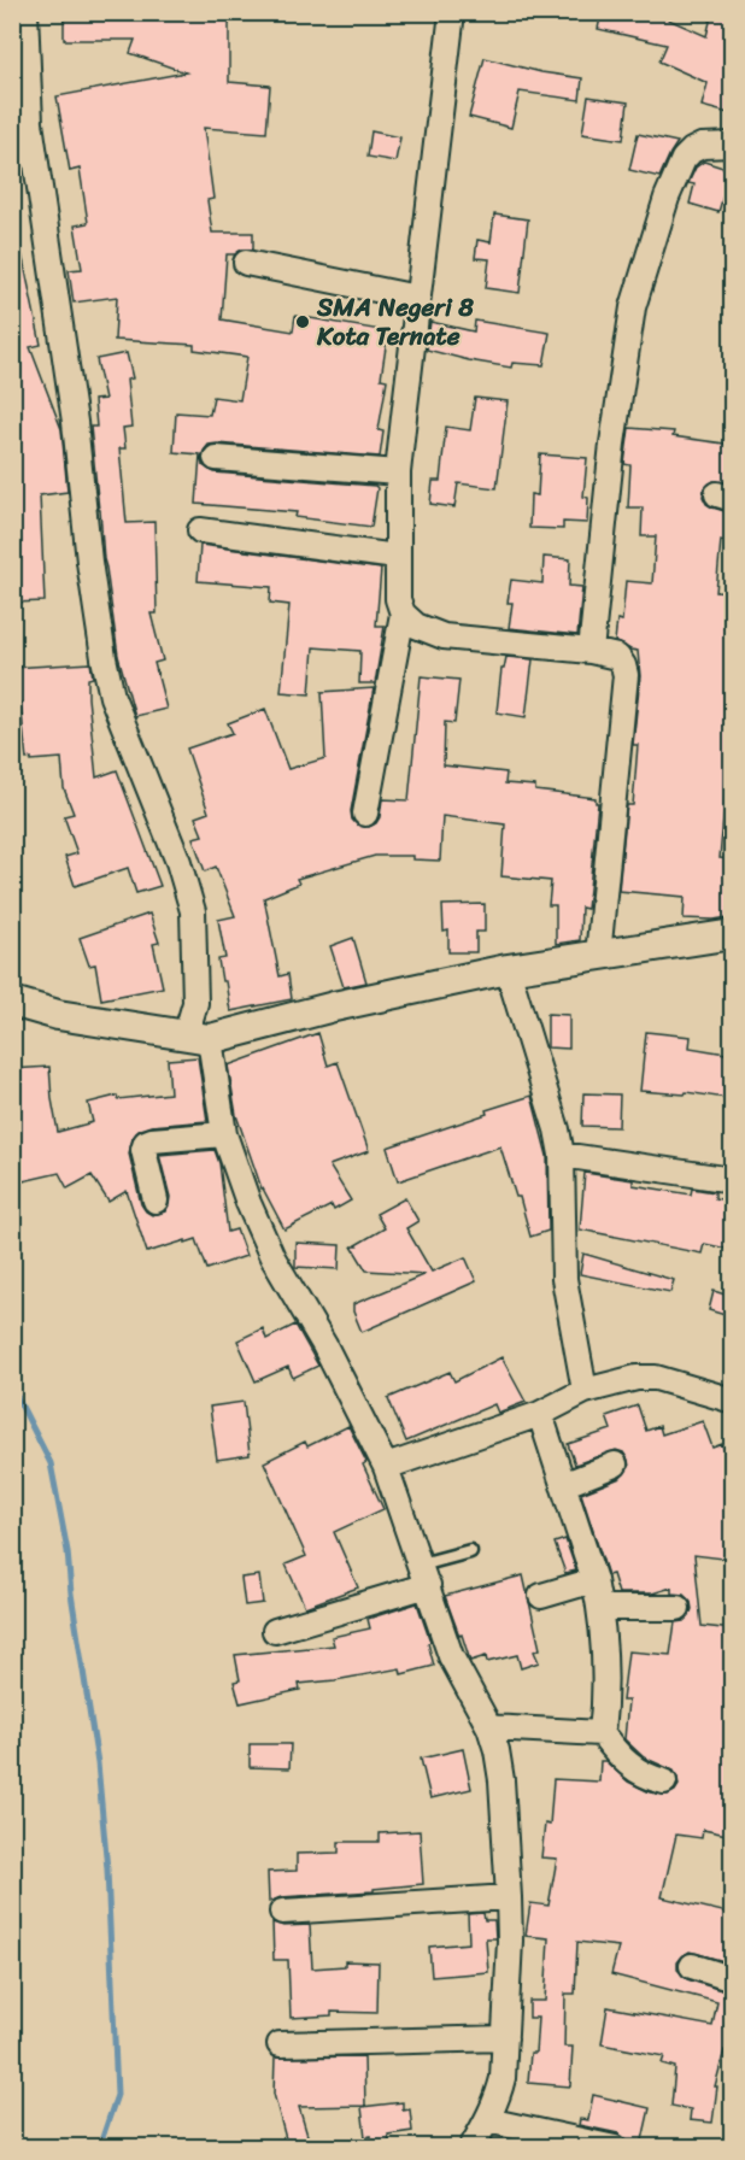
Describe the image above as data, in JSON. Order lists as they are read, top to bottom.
{
  "places": ["SMA Negeri 8 Kota Ternate"]
}
